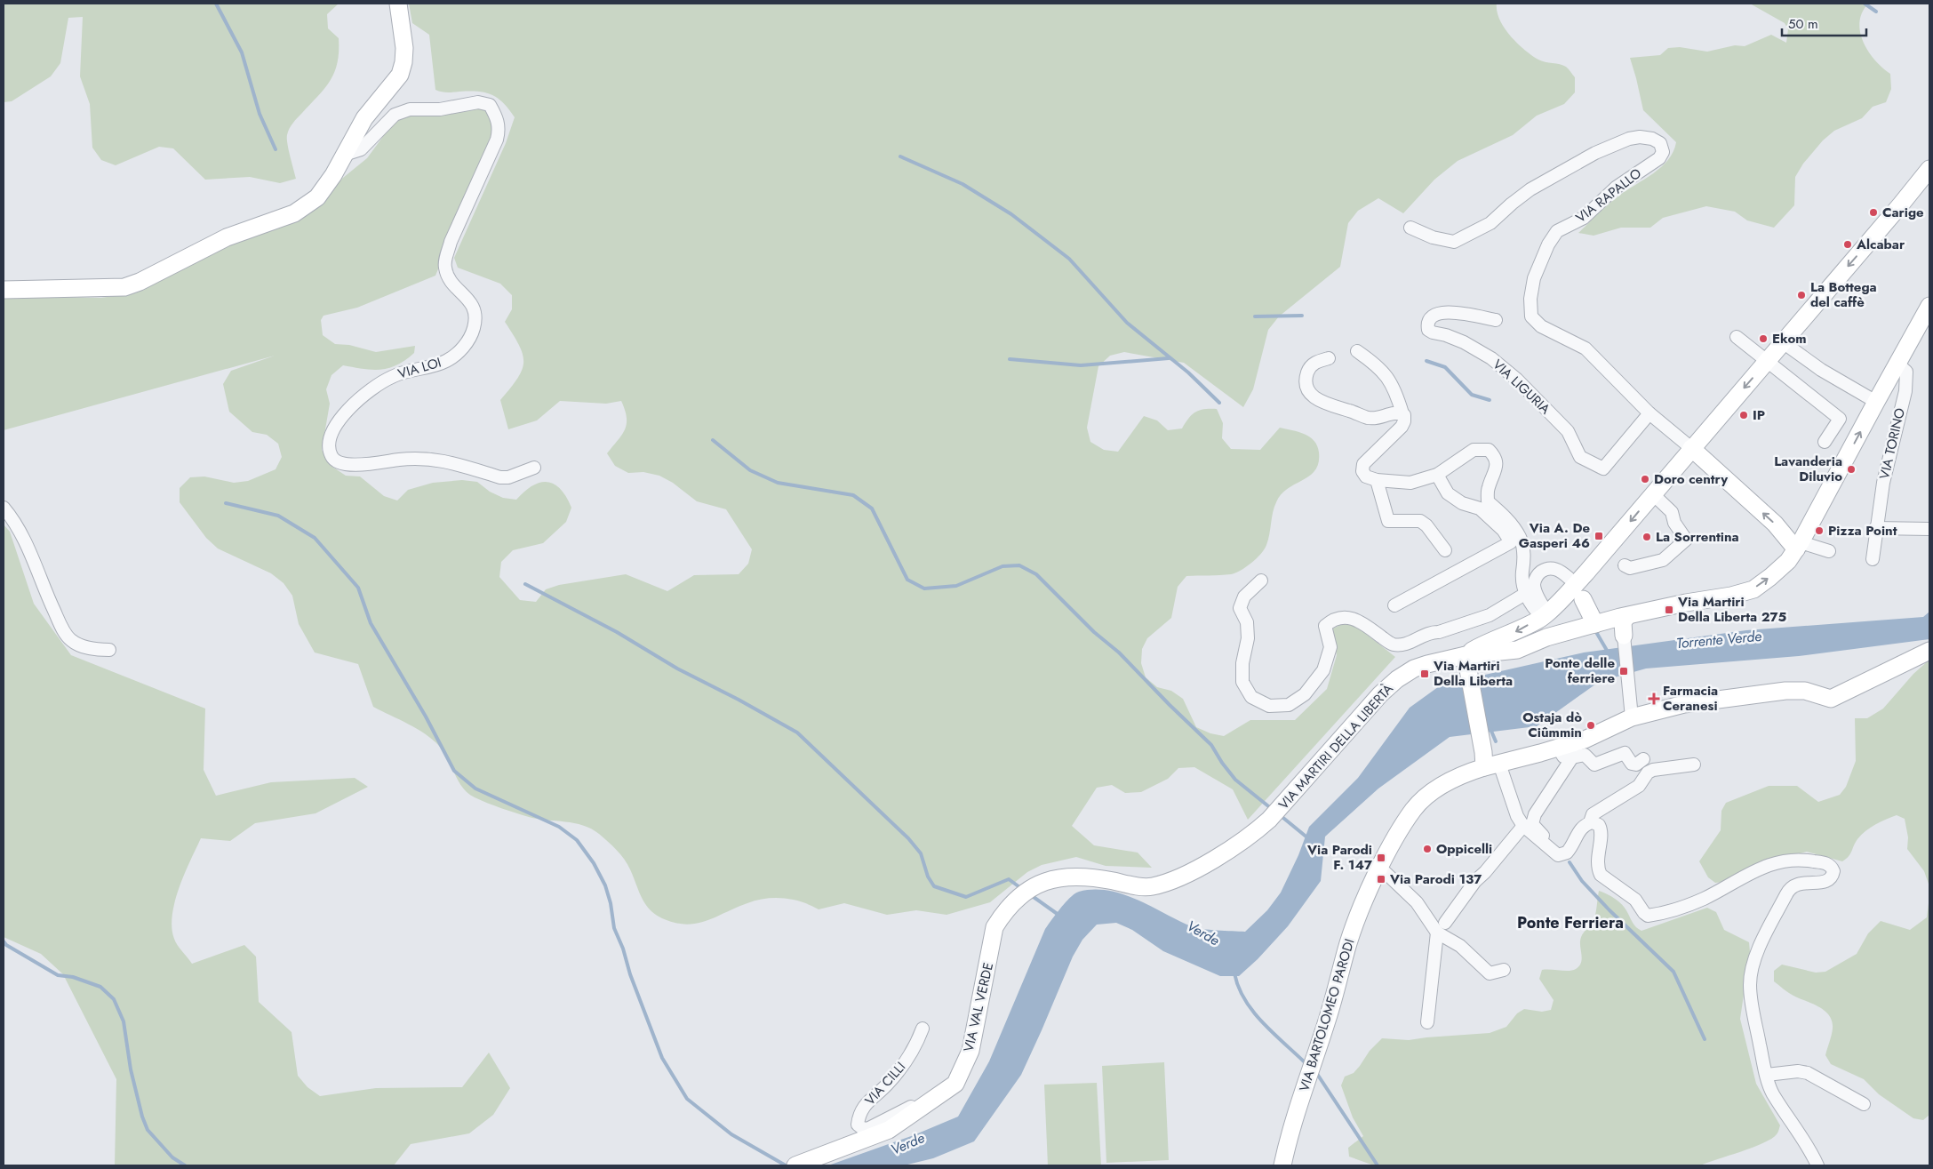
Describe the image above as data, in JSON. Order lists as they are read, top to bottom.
{
  "streets": {
    "main road": ["VIA MARTIRI DELLA LIBERTÀ", "VIA VAL VERDE", "VIA BARTOLOMEO PARODI"],
    "street": [
      "VIA RAPALLO",
      "VIA LOI",
      "VIA LIGURIA",
      "VIA TORINO",
      "VIA CILLI"
    ]
  },
  "crossings": [
    ["VIA RAPALLO", "VIA LIGURIA"],
    ["VIA TORINO", "VIA MARTIRI DELLA LIBERTÀ"],
    ["VIA MARTIRI DELLA LIBERTÀ", "VIA VAL VERDE"],
    ["VIA VAL VERDE", "VIA CILLI"]
  ],
  "districts": ["Ponte Ferriera"],
  "water": ["Torrente Verde", "Verde"],
  "places": {
    "other": [
      "Carige",
      "Alcabar",
      "La Bottega del caffè",
      "Ekom",
      "IP",
      "Lavanderia Diluvio",
      "Doro centry",
      "Pizza Point",
      "La Sorrentina",
      "Ostaja dò Ciûmmin",
      "Oppicelli"
    ],
    "transit": [
      "Via A. De Gasperi 46",
      "Via Martiri Della Liberta 275",
      "Ponte delle ferriere",
      "Via Martiri Della Liberta",
      "Via Parodi F. 147",
      "Via Parodi 137"
    ],
    "health": ["Farmacia Ceranesi"]
  },
  "scale_bar": "50 m"
}
